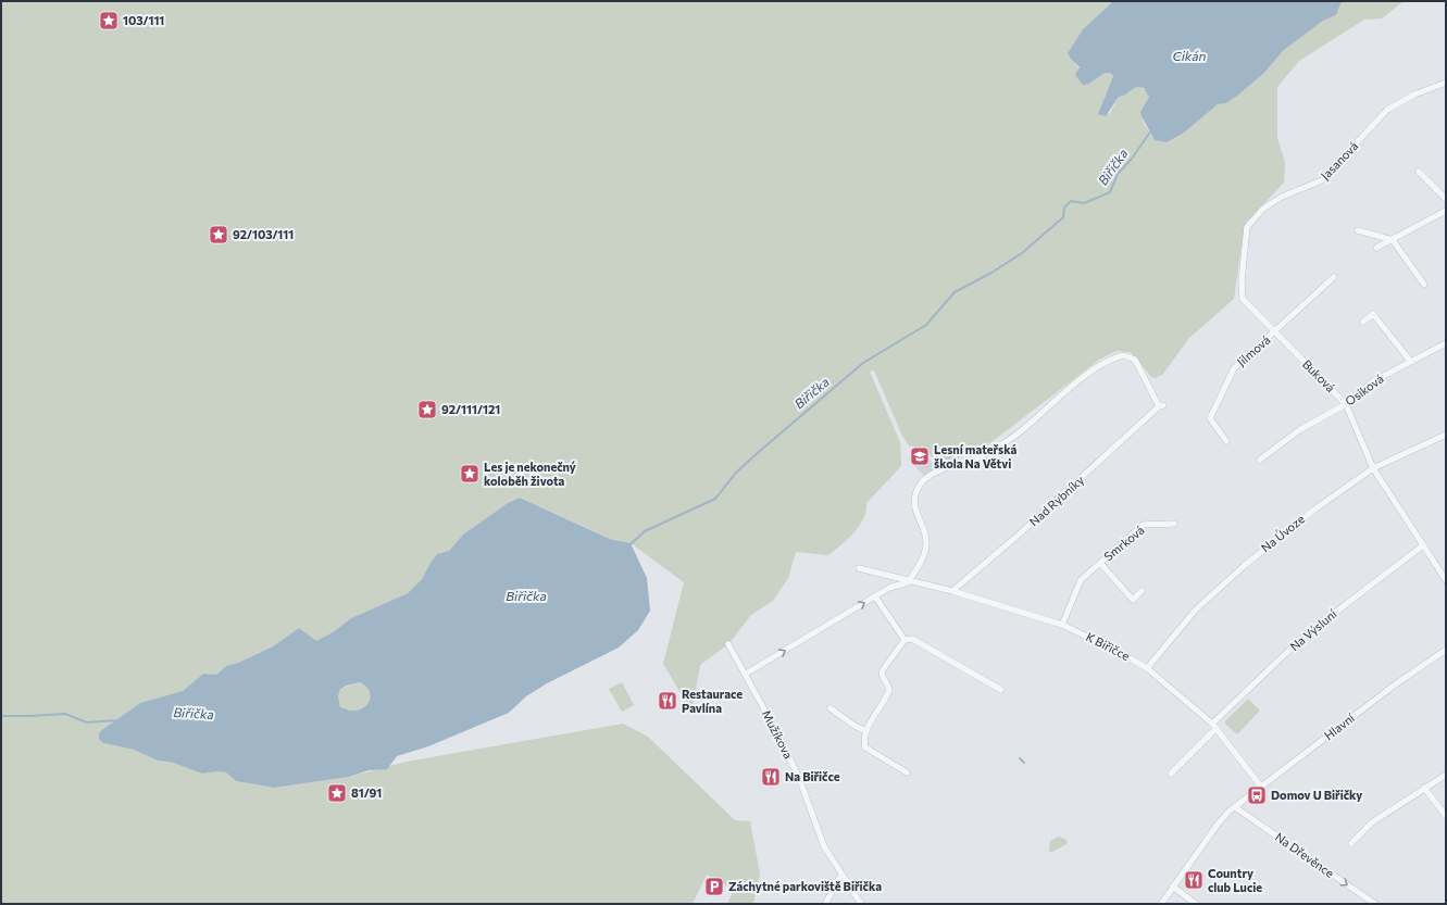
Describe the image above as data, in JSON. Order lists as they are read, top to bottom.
{
  "streets": {
    "street": [
      "Jasanová",
      "Jilmová",
      "Buková",
      "Osiková",
      "Nad Rybníky",
      "Na Úvoze",
      "Smrková",
      "Na Výsluní",
      "K Biřičce",
      "Hlavní",
      "Mužíkova",
      "Na Dřevěnce"
    ]
  },
  "crossings": [
    ["Jasanová", "Buková"],
    ["Jilmová", "Buková"],
    ["Buková", "Osiková"],
    ["Buková", "Na Úvoze"],
    ["Buková", "Na Výsluní"],
    ["Nad Rybníky", "K Biřičce"],
    ["Na Úvoze", "K Biřičce"],
    ["Smrková", "K Biřičce"],
    ["Na Výsluní", "K Biřičce"],
    ["K Biřičce", "Hlavní"],
    ["Hlavní", "Na Dřevěnce"]
  ],
  "one_way": ["Na Dřevěnce"],
  "water": ["Cikán", "Biřička"],
  "places": {
    "place": [
      "103/111",
      "92/103/111",
      "92/111/121",
      "Les je nekonečný koloběh života",
      "81/91"
    ],
    "school or university": ["Lesní mateřská škola Na Větvi"],
    "restaurant": ["Restaurace Pavlína", "Na Biřičce", "Country club Lucie"],
    "bus stop": ["Domov U Biřičky"],
    "parking": ["Záchytné parkoviště Biřička"]
  }
}
